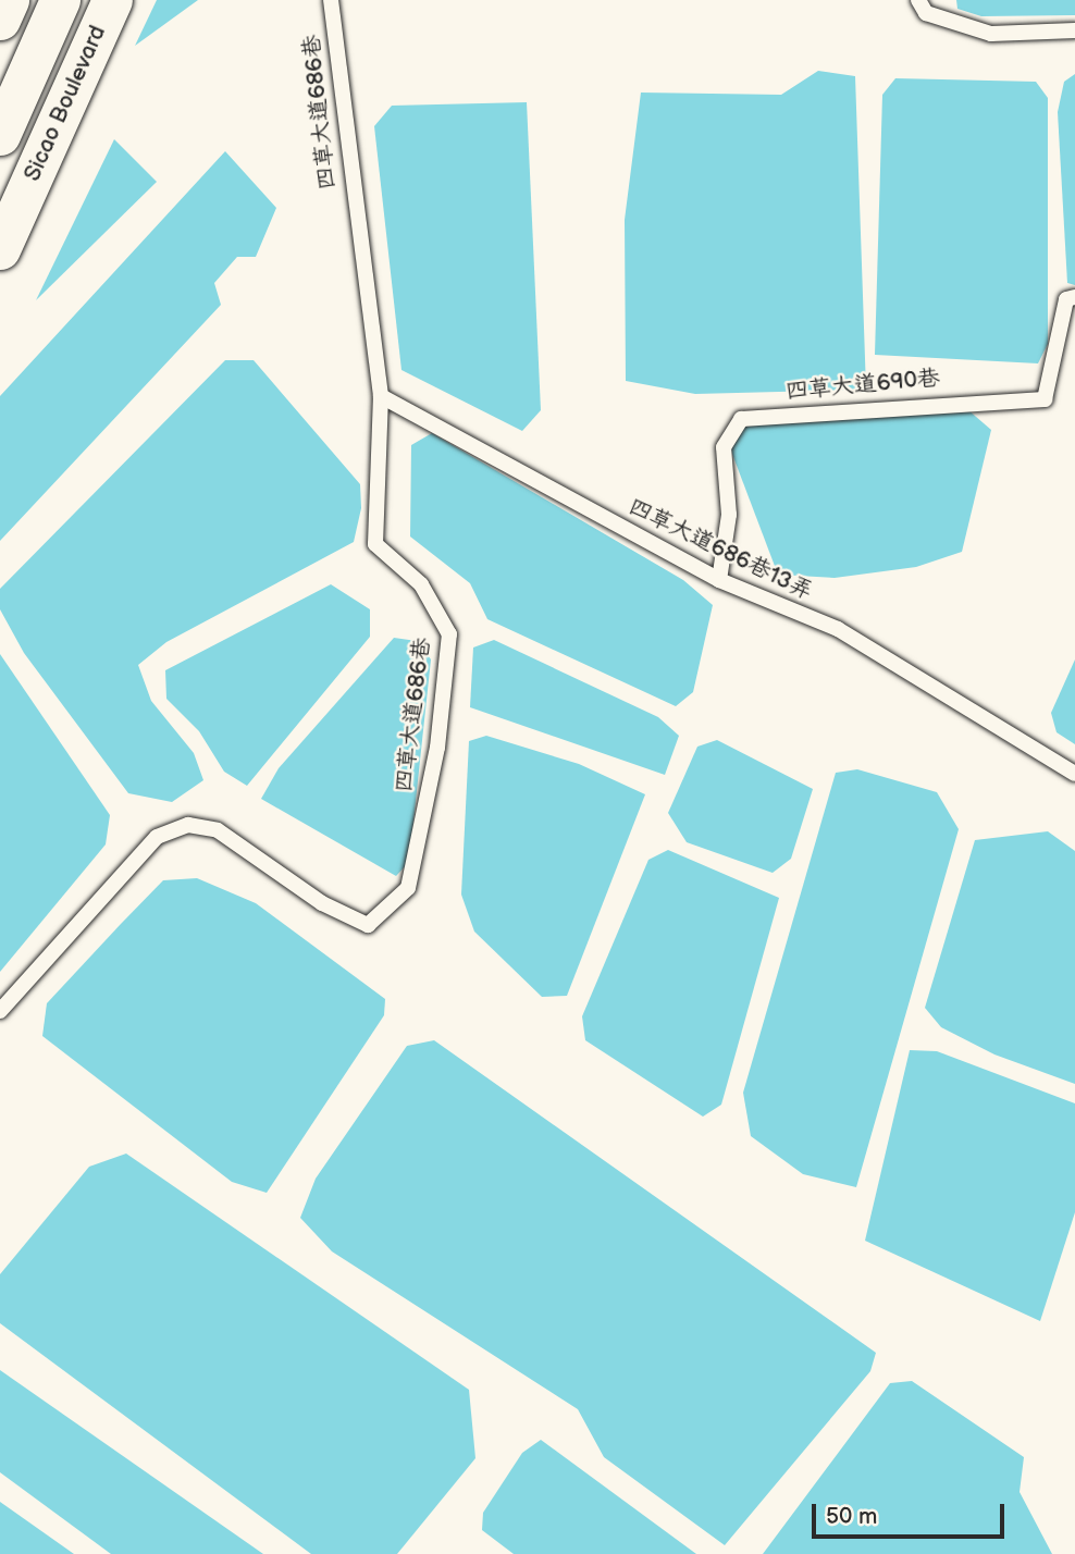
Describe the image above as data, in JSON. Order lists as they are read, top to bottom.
{
  "streets": {
    "street": ["Sicao Boulevard"],
    "lane": ["四草大道686巷", "四草大道690巷", "四草大道686巷13弄"]
  },
  "crossings": [
    ["四草大道686巷", "四草大道686巷13弄"],
    ["四草大道690巷", "四草大道686巷13弄"]
  ],
  "scale_bar": "50 m"
}
